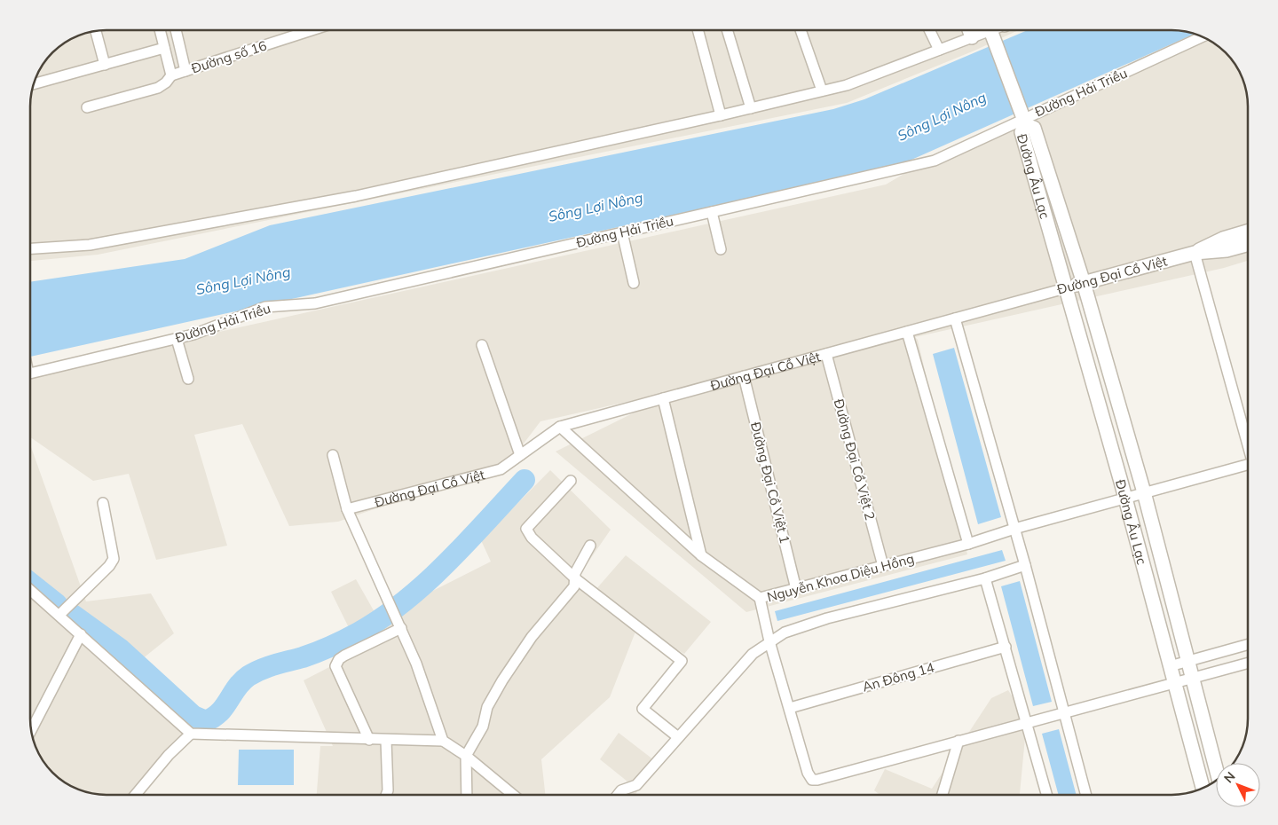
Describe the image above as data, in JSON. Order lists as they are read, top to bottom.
{
  "streets": {
    "street": [
      "Đường số 16",
      "Đường Hải Triều",
      "Đường Âu Lạc",
      "Đường Đại Cồ Việt",
      "Đường Đại Cồ Việt 2",
      "Đường Đại Cồ Việt 1",
      "Nguyễn Khoa Diệu Hồng",
      "An Đông 14"
    ]
  },
  "crossings": [
    ["Đường Hải Triều", "Đường Âu Lạc"],
    ["Đường Âu Lạc", "Đường Đại Cồ Việt"],
    ["Đường Âu Lạc", "Nguyễn Khoa Diệu Hồng"],
    ["Đường Đại Cồ Việt", "Đường Đại Cồ Việt 2"],
    ["Đường Đại Cồ Việt", "Đường Đại Cồ Việt 1"],
    ["Đường Đại Cồ Việt", "Nguyễn Khoa Diệu Hồng"],
    ["Đường Đại Cồ Việt 2", "Nguyễn Khoa Diệu Hồng"],
    ["Đường Đại Cồ Việt 1", "Nguyễn Khoa Diệu Hồng"]
  ],
  "water": ["Sông Lợi Nông"],
  "north": "top left"
}
